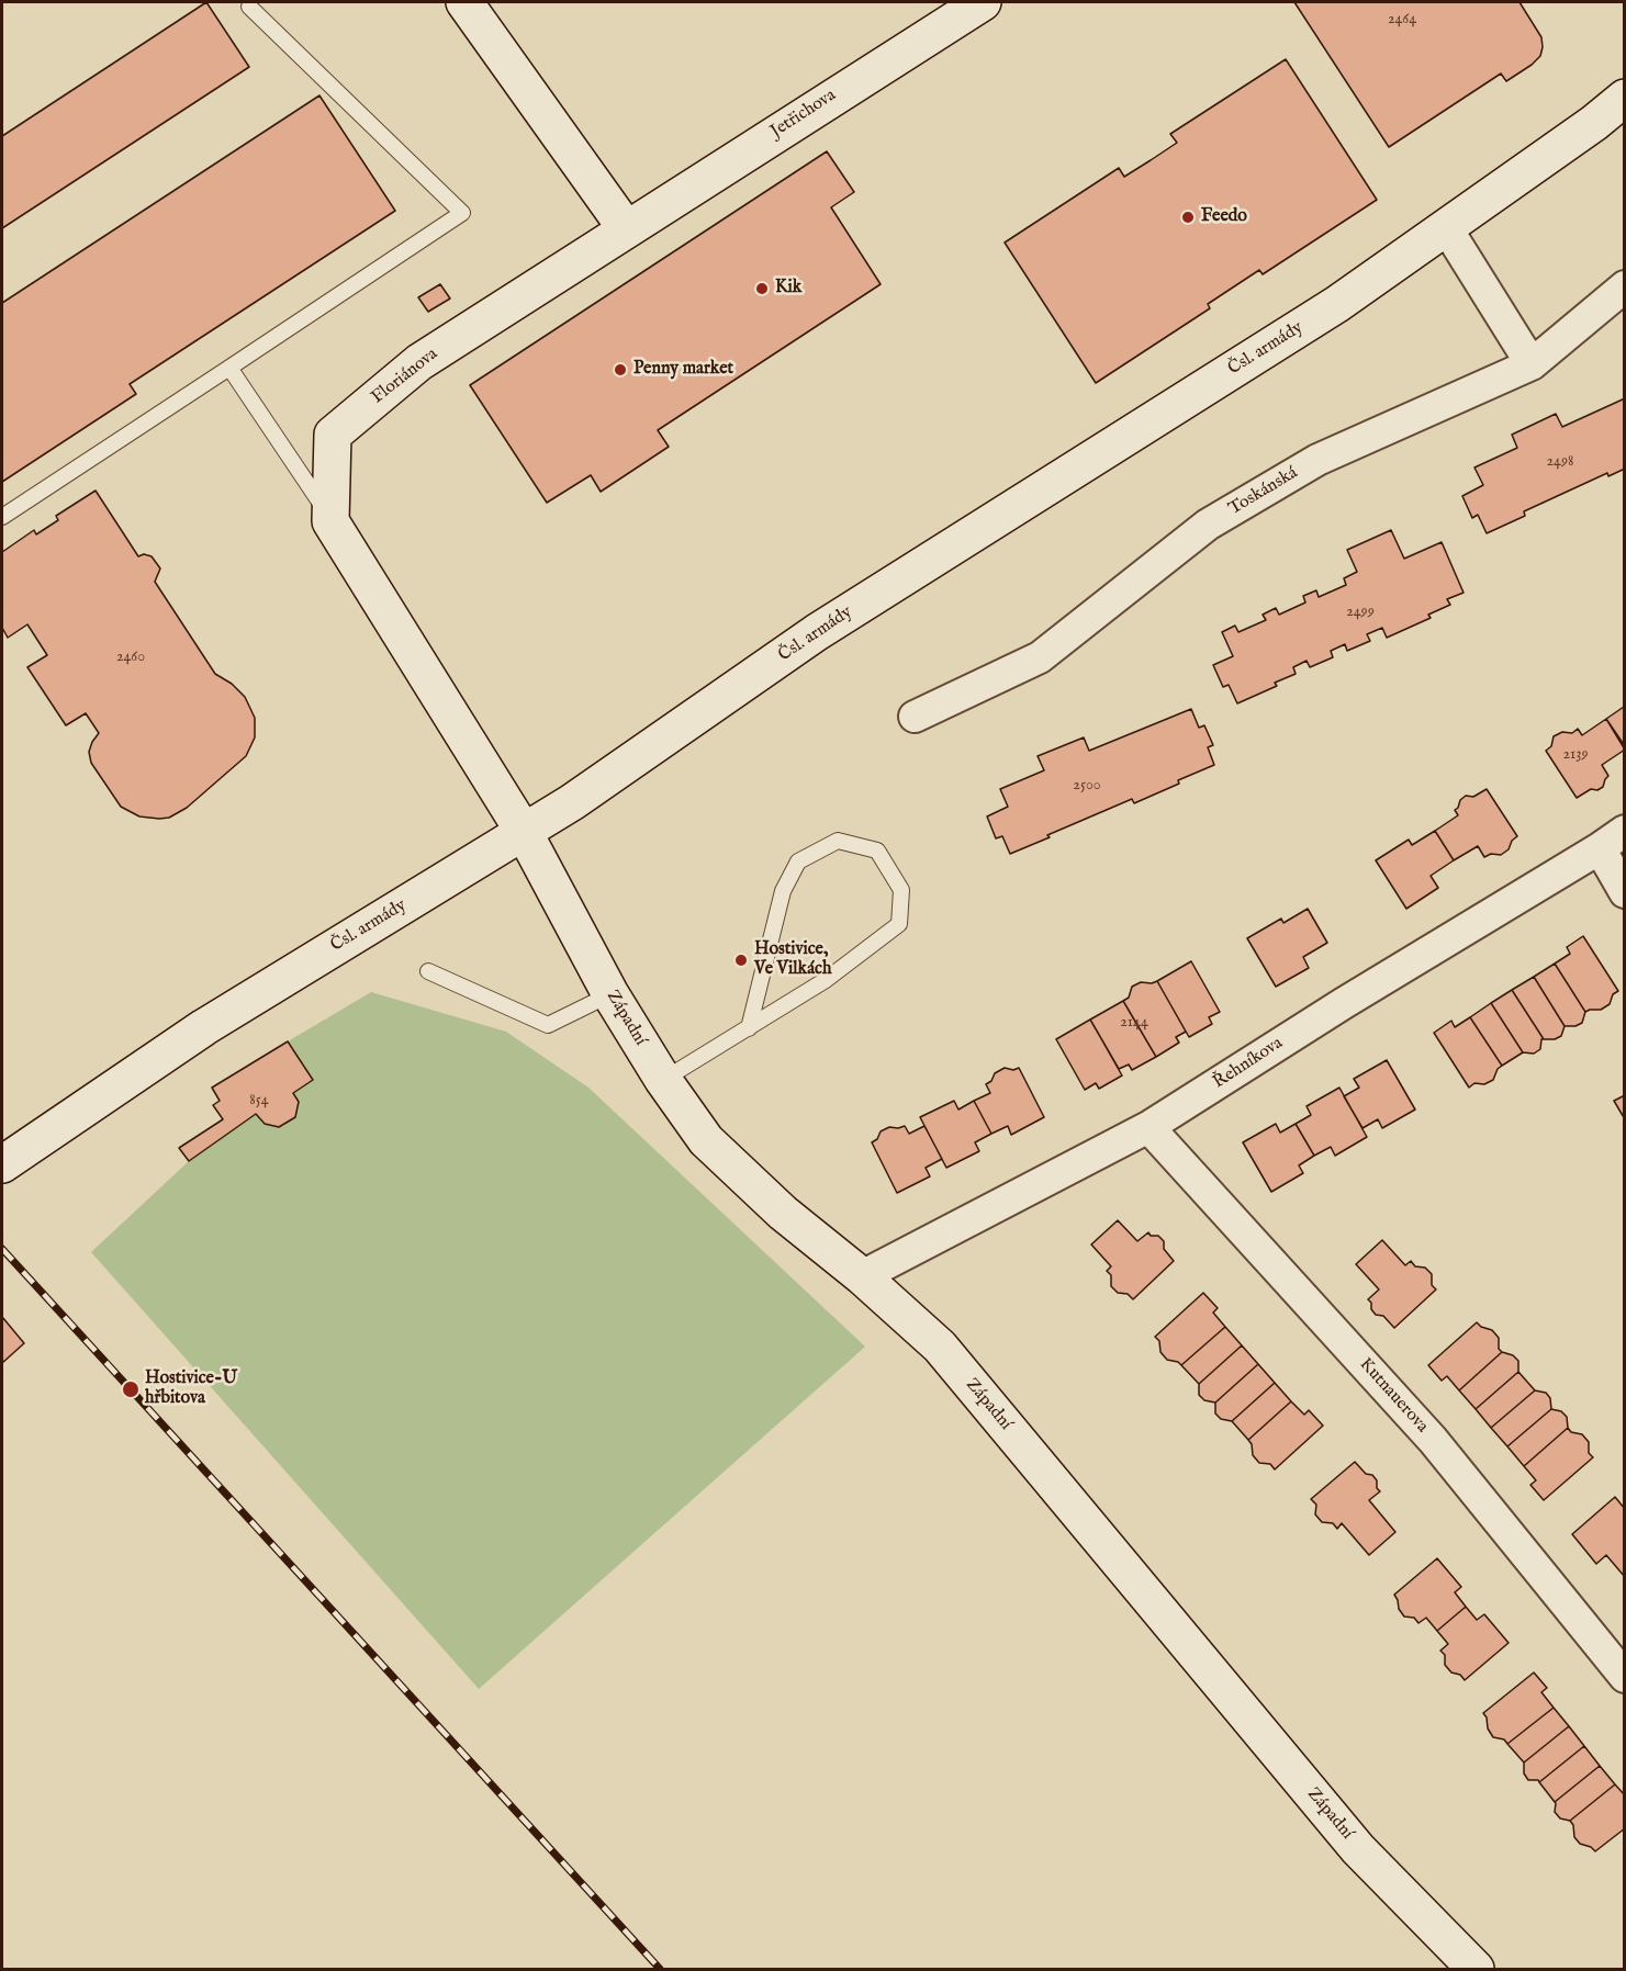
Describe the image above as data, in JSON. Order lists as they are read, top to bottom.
{
  "streets": {
    "street": [
      "Jetřichova",
      "Čsl. armády",
      "Floriánova",
      "Toskánská",
      "Západní",
      "Řehníkova",
      "Kutnauerova"
    ]
  },
  "crossings": [
    ["Jetřichova", "Floriánova"],
    ["Čsl. armády", "Floriánova"],
    ["Čsl. armády", "Západní"],
    ["Floriánova", "Západní"],
    ["Západní", "Řehníkova"],
    ["Řehníkova", "Kutnauerova"]
  ],
  "places": [
    "Feedo",
    "Kik",
    "Penny market",
    "Hostivice, Ve Vilkách",
    "Hostivice-U hřbitova"
  ],
  "house_numbers": [
    "2464",
    "2498",
    "2499",
    "2460",
    "2139",
    "2500",
    "2144",
    "854"
  ]
}
